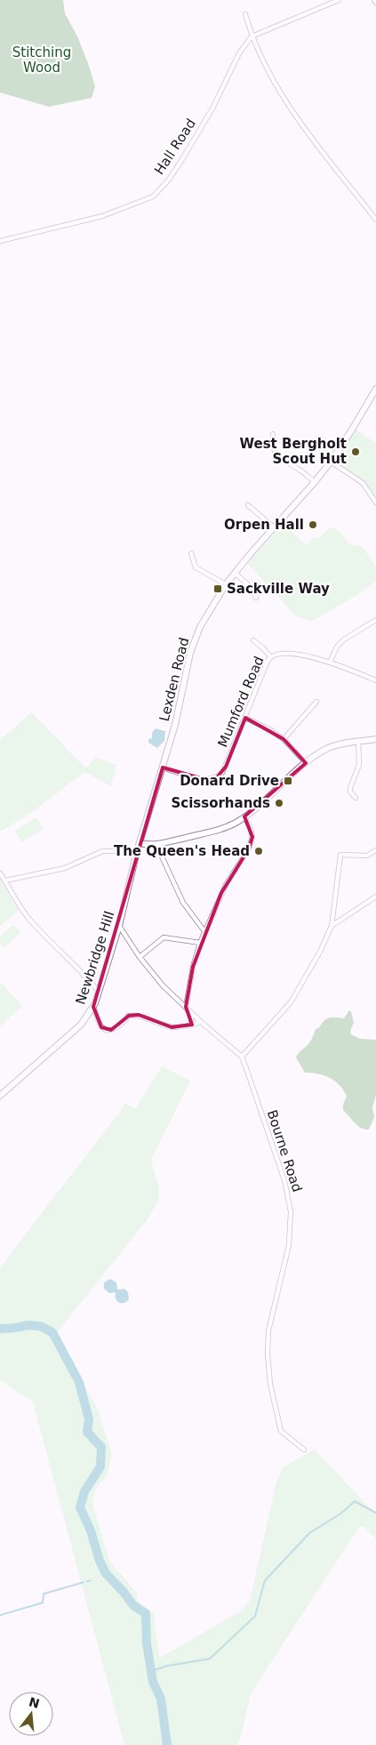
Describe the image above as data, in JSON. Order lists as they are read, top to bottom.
{
  "streets": {
    "street": [
      "Hall Road",
      "Lexden Road",
      "Mumford Road",
      "Newbridge Hill",
      "Bourne Road"
    ]
  },
  "crossings": [
    ["Lexden Road", "Mumford Road"],
    ["Lexden Road", "Newbridge Hill"]
  ],
  "parks": ["Stitching Wood"],
  "places": {
    "other": [
      "West Bergholt Scout Hut",
      "Orpen Hall",
      "Scissorhands",
      "The Queen's Head"
    ],
    "transit": ["Sackville Way", "Donard Drive"]
  },
  "north": "top"
}
